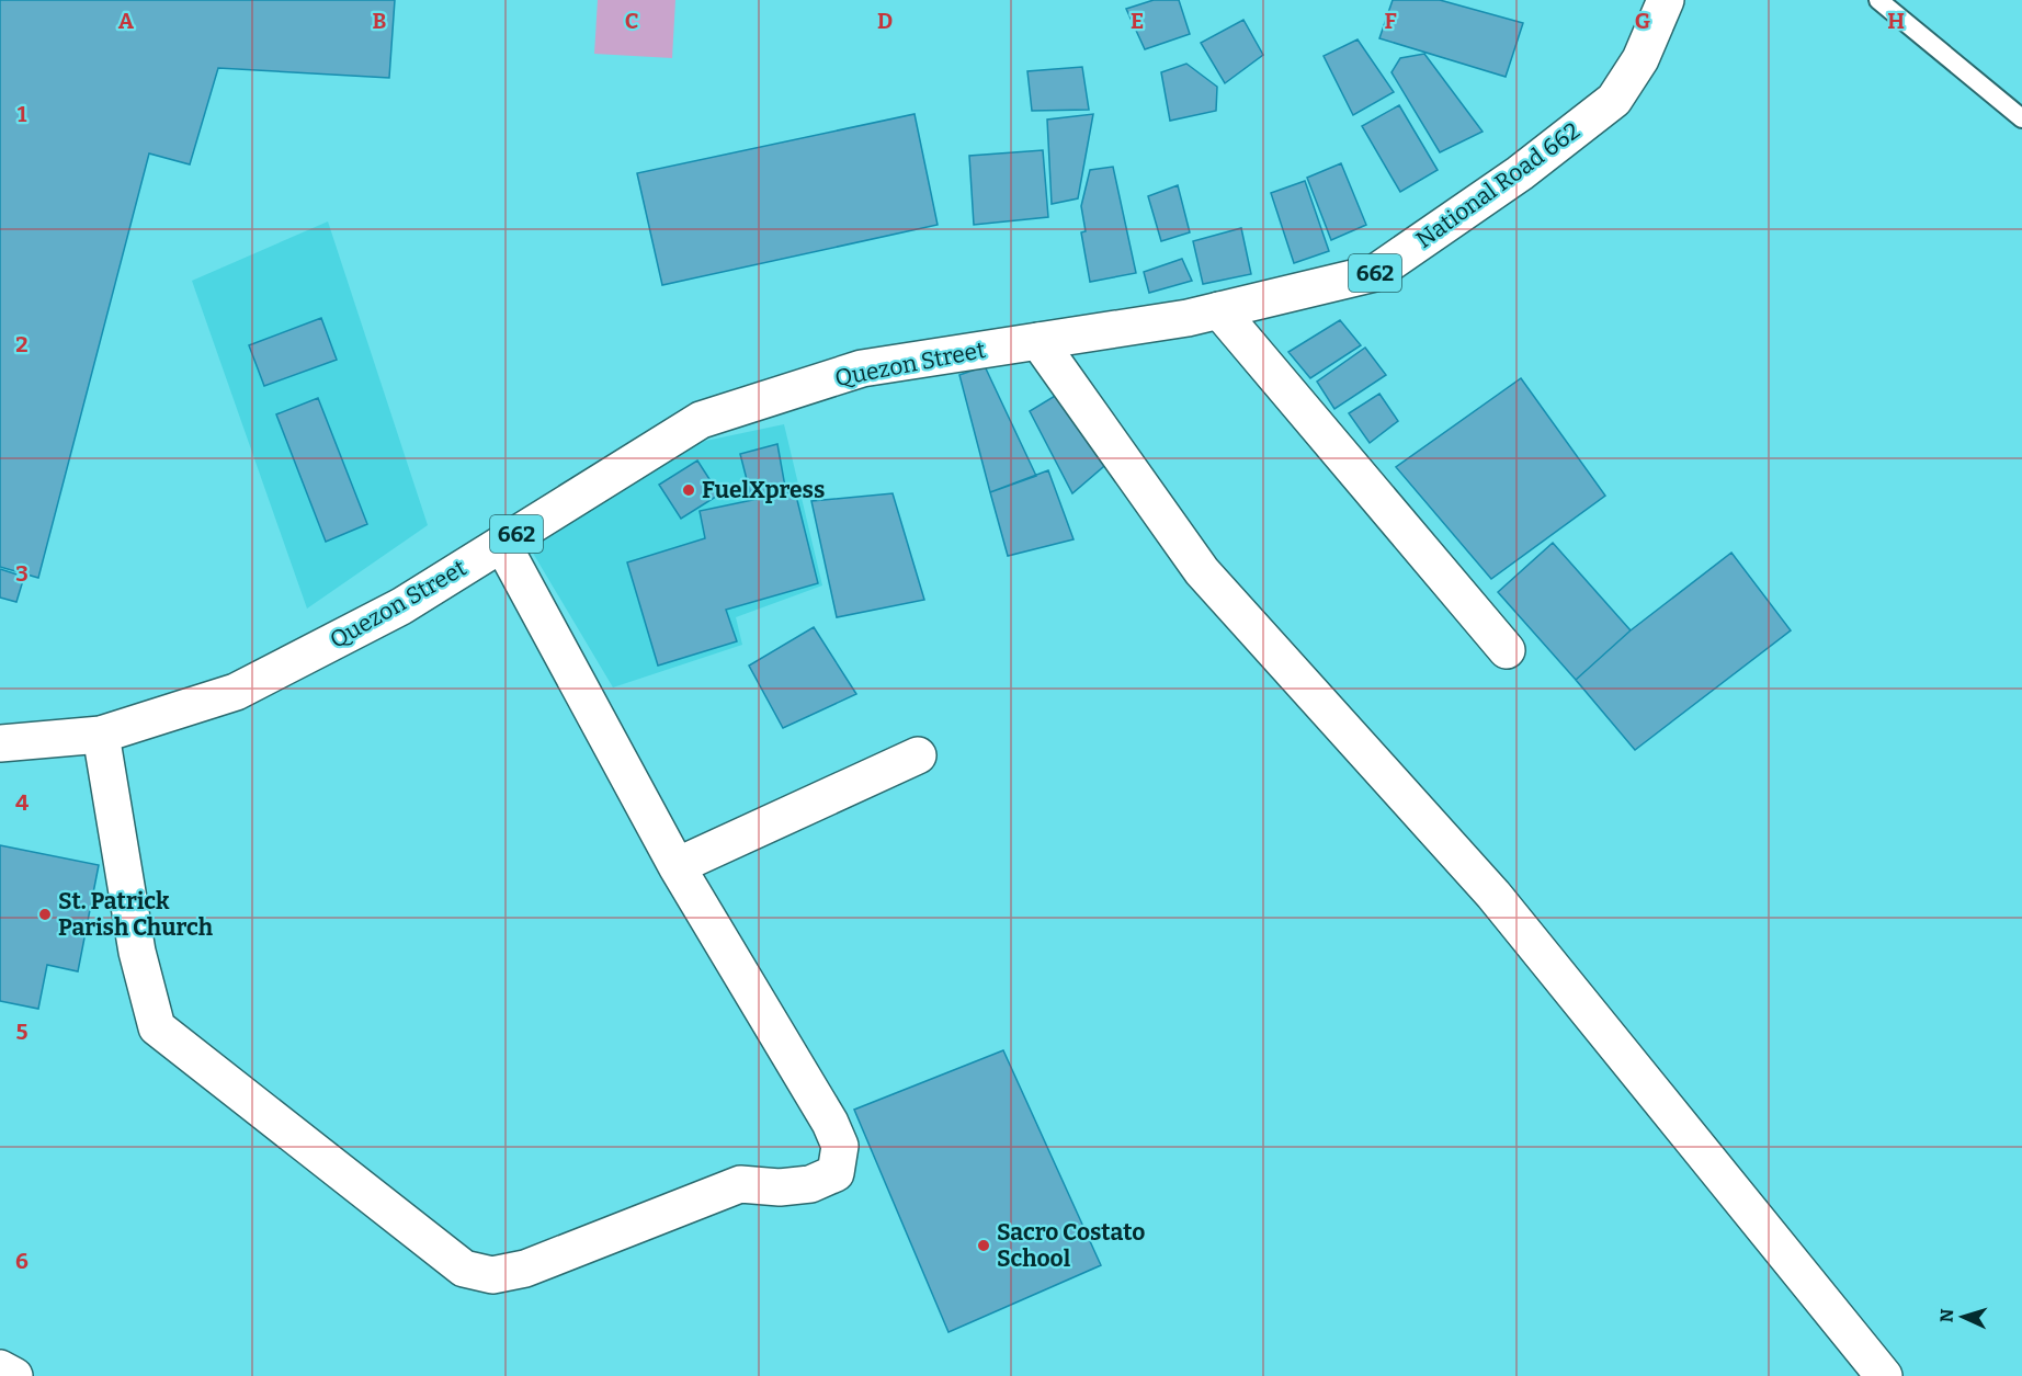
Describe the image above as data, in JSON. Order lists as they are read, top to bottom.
{
  "streets": {
    "street": ["National Road 662", "662", "Quezon Street"]
  },
  "crossings": [
    ["National Road 662", "Quezon Street"]
  ],
  "places": ["FuelXpress", "St. Patrick Parish Church", "Sacro Costato School"],
  "north": "left",
  "grid": {
    "columns": [
      "A",
      "B",
      "C",
      "D",
      "E",
      "F",
      "G",
      "H"
    ],
    "rows": [
      "1",
      "2",
      "3",
      "4",
      "5",
      "6"
    ]
  }
}
